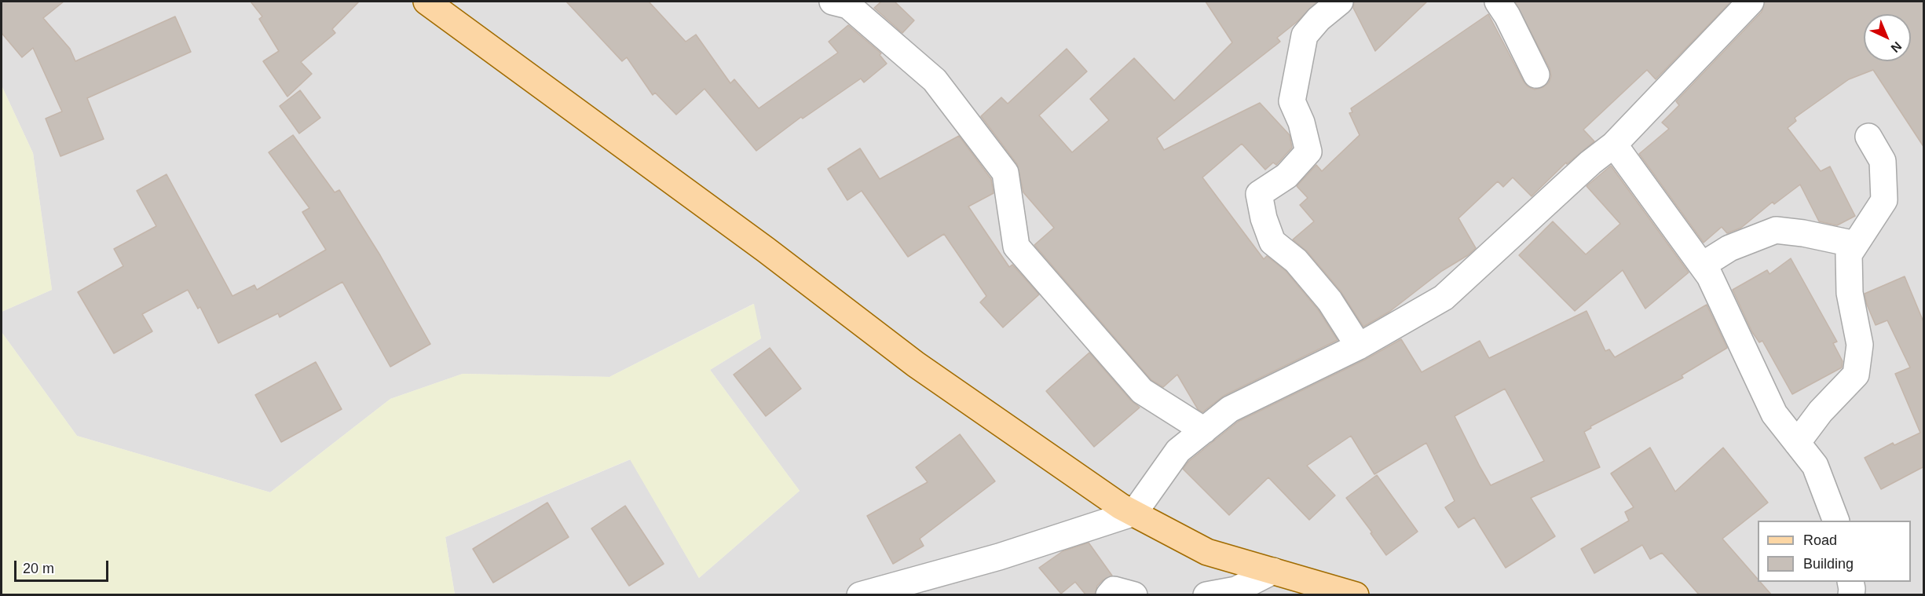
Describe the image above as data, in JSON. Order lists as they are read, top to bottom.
{
  "legend": ["Road", "Building"],
  "scale_bar": "20 m",
  "north": "bottom right"
}
